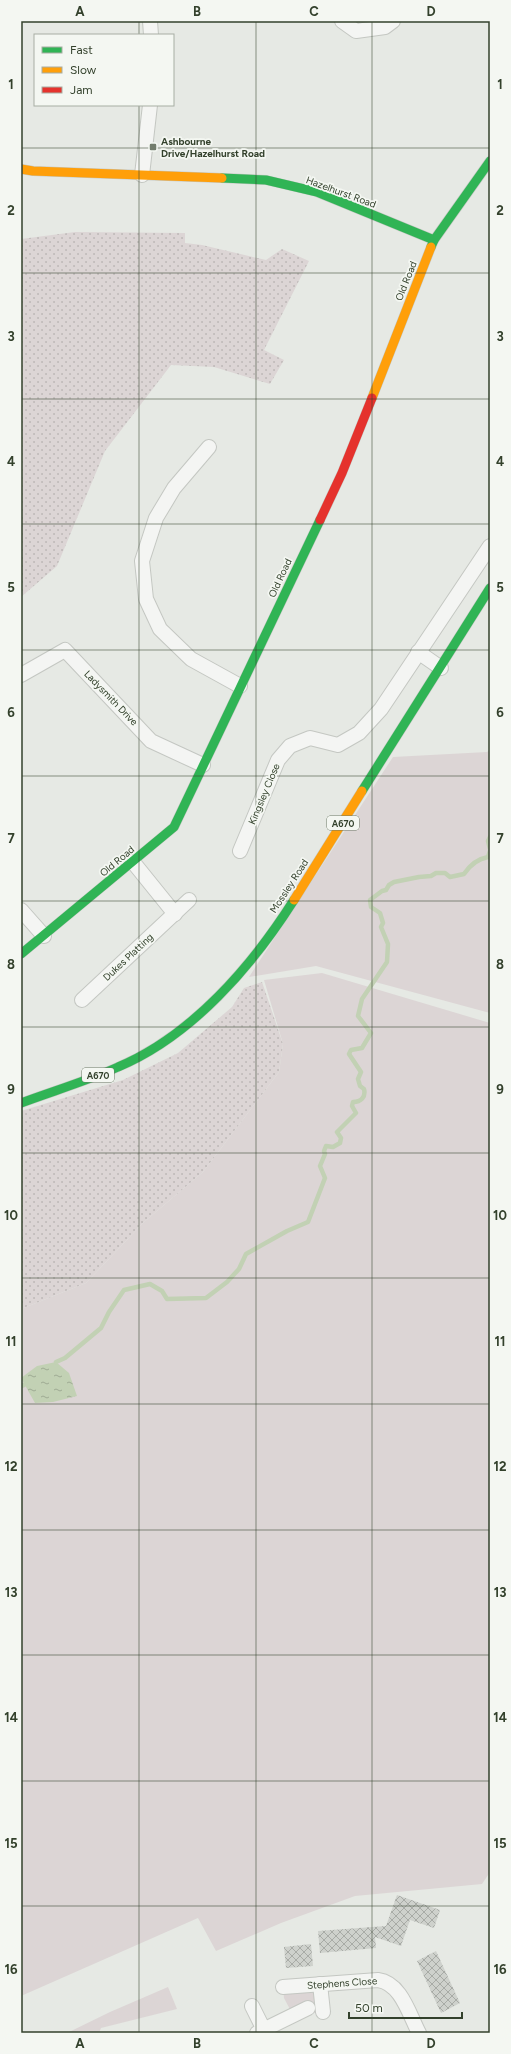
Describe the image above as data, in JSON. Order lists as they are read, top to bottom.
{
  "streets": {
    "street": [
      "Hazelhurst Road",
      "Old Road",
      "Ladysmith Drive",
      "Kingsley Close",
      "A670",
      "Mossley Road",
      "Dukes Platting",
      "Stephens Close"
    ]
  },
  "crossings": [
    ["Hazelhurst Road", "Old Road"],
    ["Old Road", "Ladysmith Drive"]
  ],
  "places": {
    "transit": ["Ashbourne Drive/Hazelhurst Road"]
  },
  "legend": ["Fast", "Slow", "Jam"],
  "scale_bar": "50 m",
  "grid": {
    "columns": [
      "A",
      "B",
      "C",
      "D"
    ],
    "rows": [
      "1",
      "2",
      "3",
      "4",
      "5",
      "6",
      "7",
      "8",
      "9",
      "10",
      "11",
      "12",
      "13",
      "14",
      "15",
      "16"
    ]
  }
}
